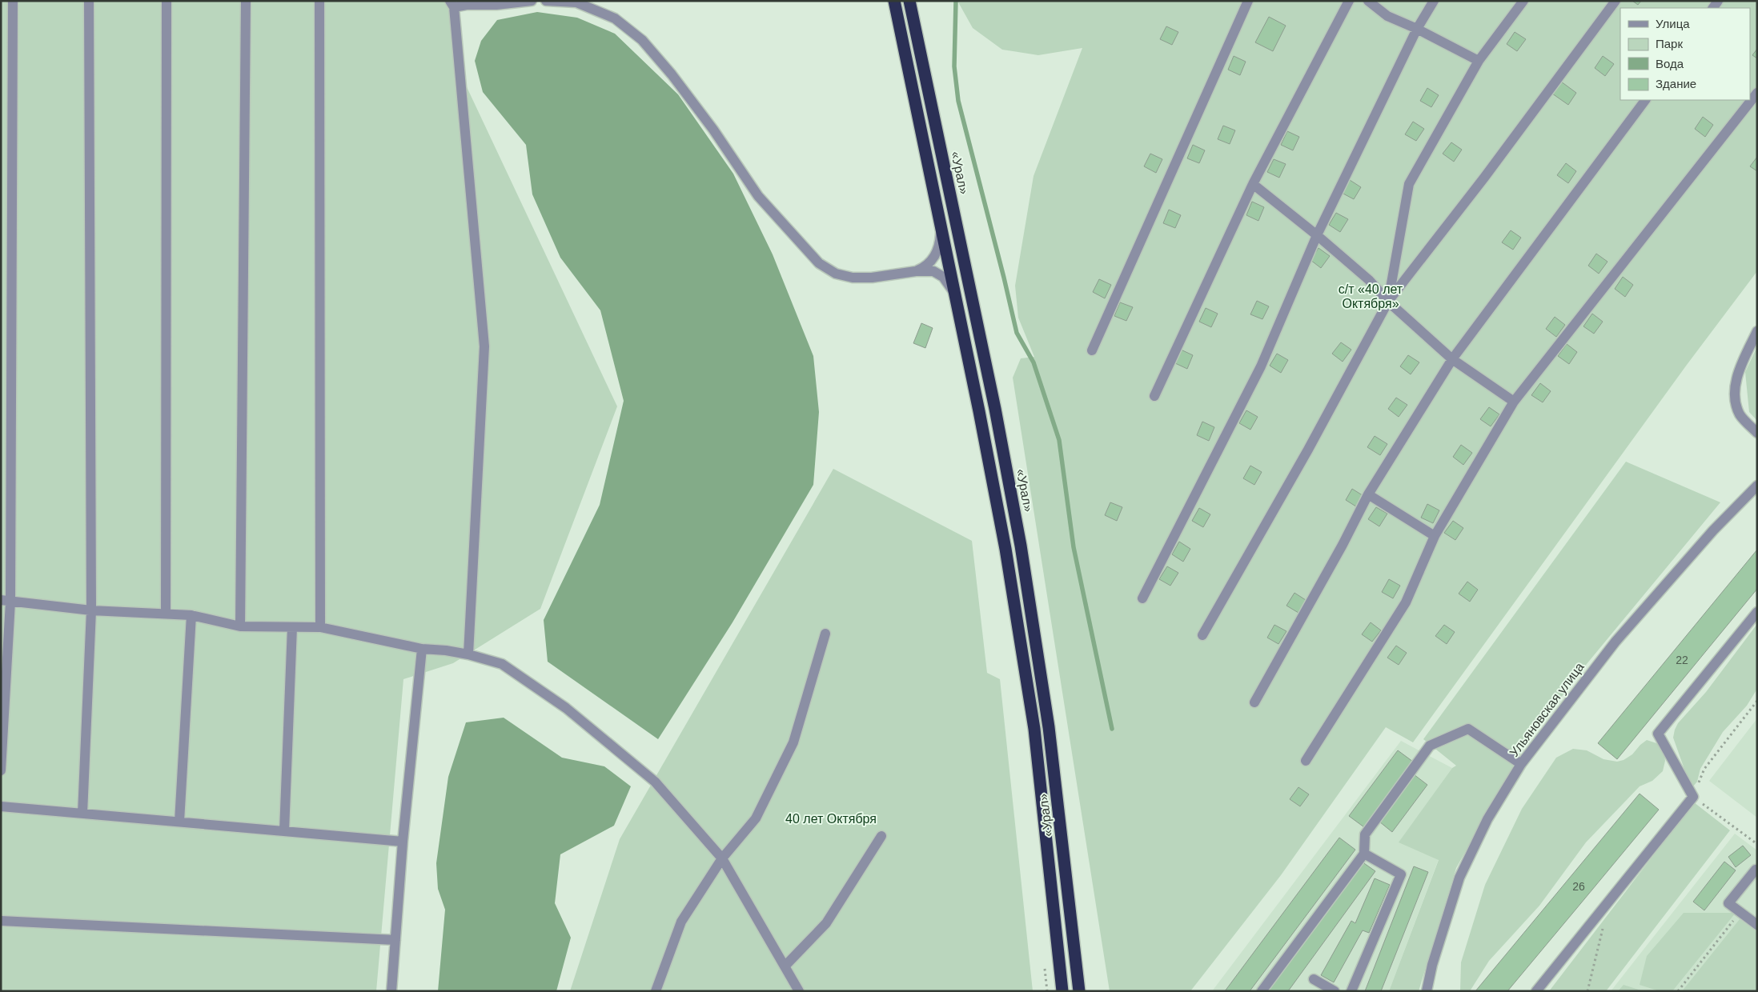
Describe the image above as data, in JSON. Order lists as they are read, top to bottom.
{
  "streets": {
    "highway": ["«Урал»"],
    "street": ["Ульяновская улица"]
  },
  "parks": ["с/т «40 лет Октября»", "40 лет Октября"],
  "house_numbers": ["22", "26"],
  "legend": [
    "Улица",
    "Парк",
    "Вода",
    "Здание"
  ]
}
